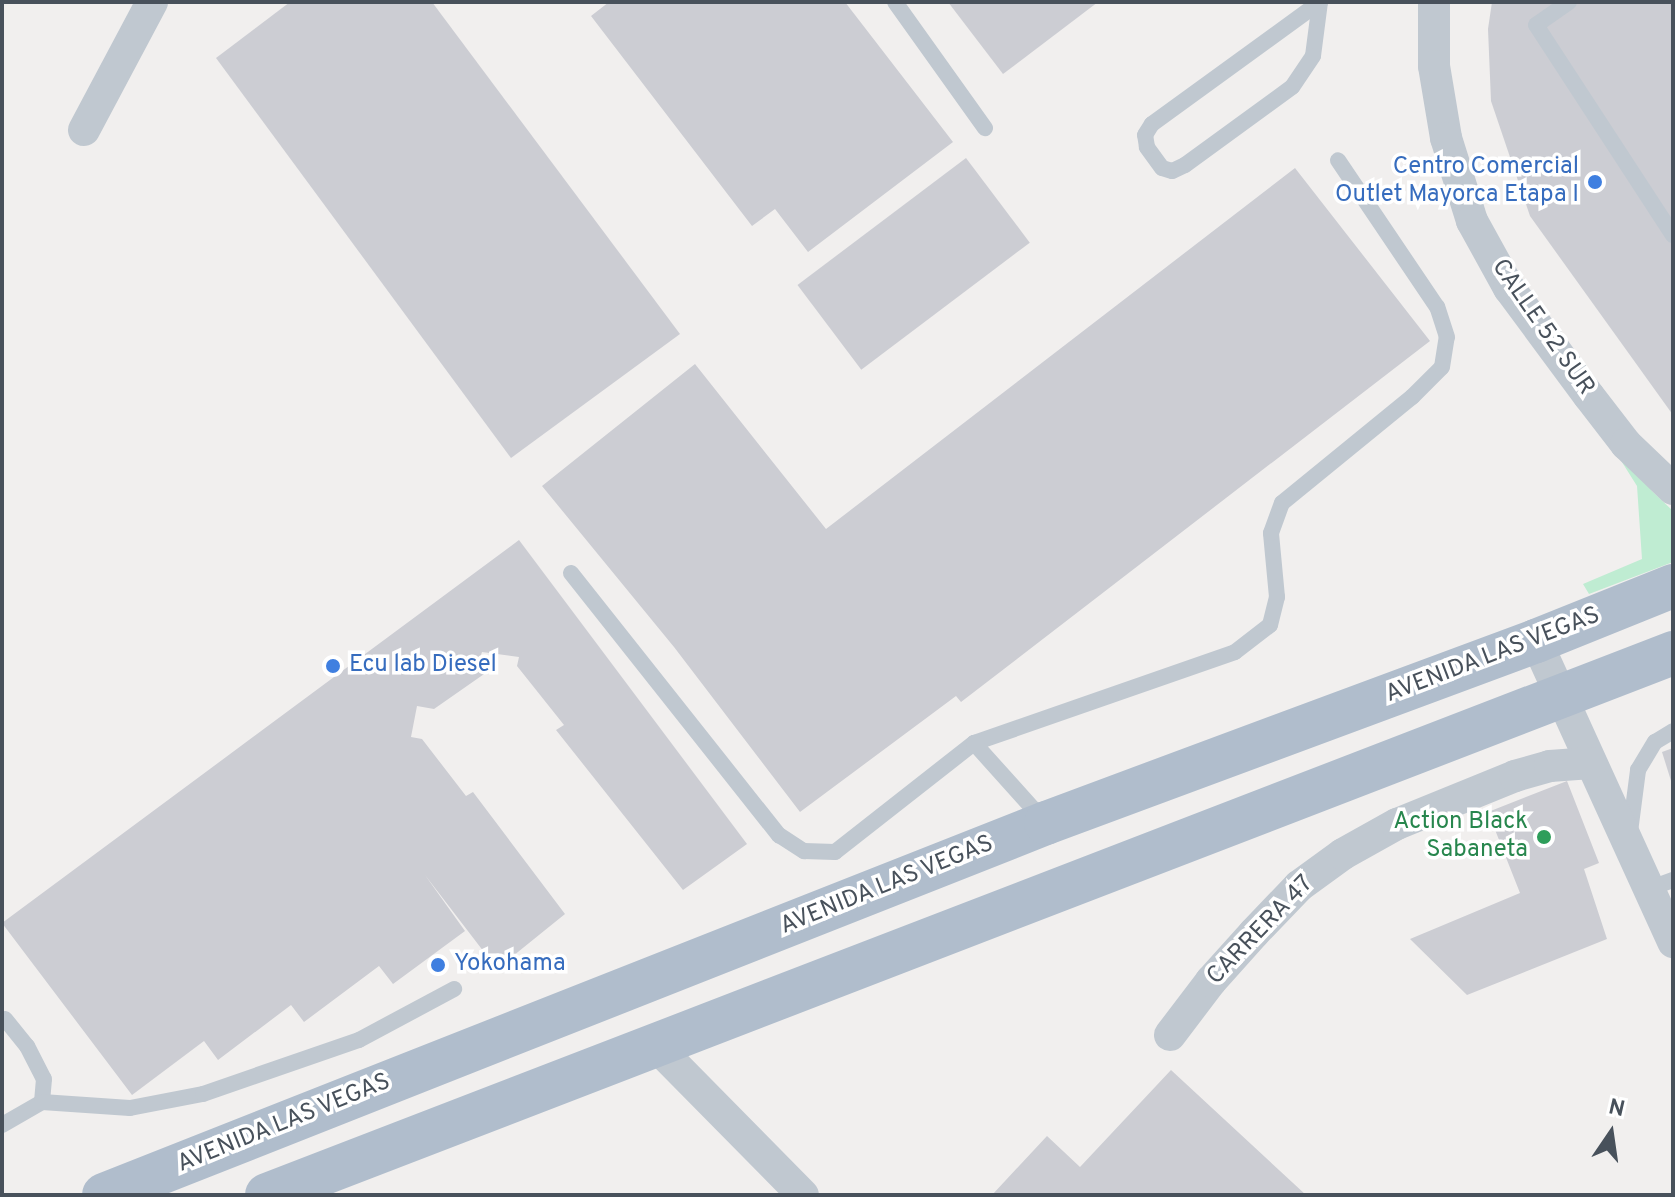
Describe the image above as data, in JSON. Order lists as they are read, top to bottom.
{
  "streets": {
    "main road": ["AVENIDA LAS VEGAS"],
    "street": ["CALLE 52 SUR", "CARRERA 47"]
  },
  "places": [
    "Centro Comercial Outlet Mayorca Etapa I",
    "Ecu lab Diesel",
    "Action Black Sabaneta",
    "Yokohama"
  ],
  "north": "top"
}
